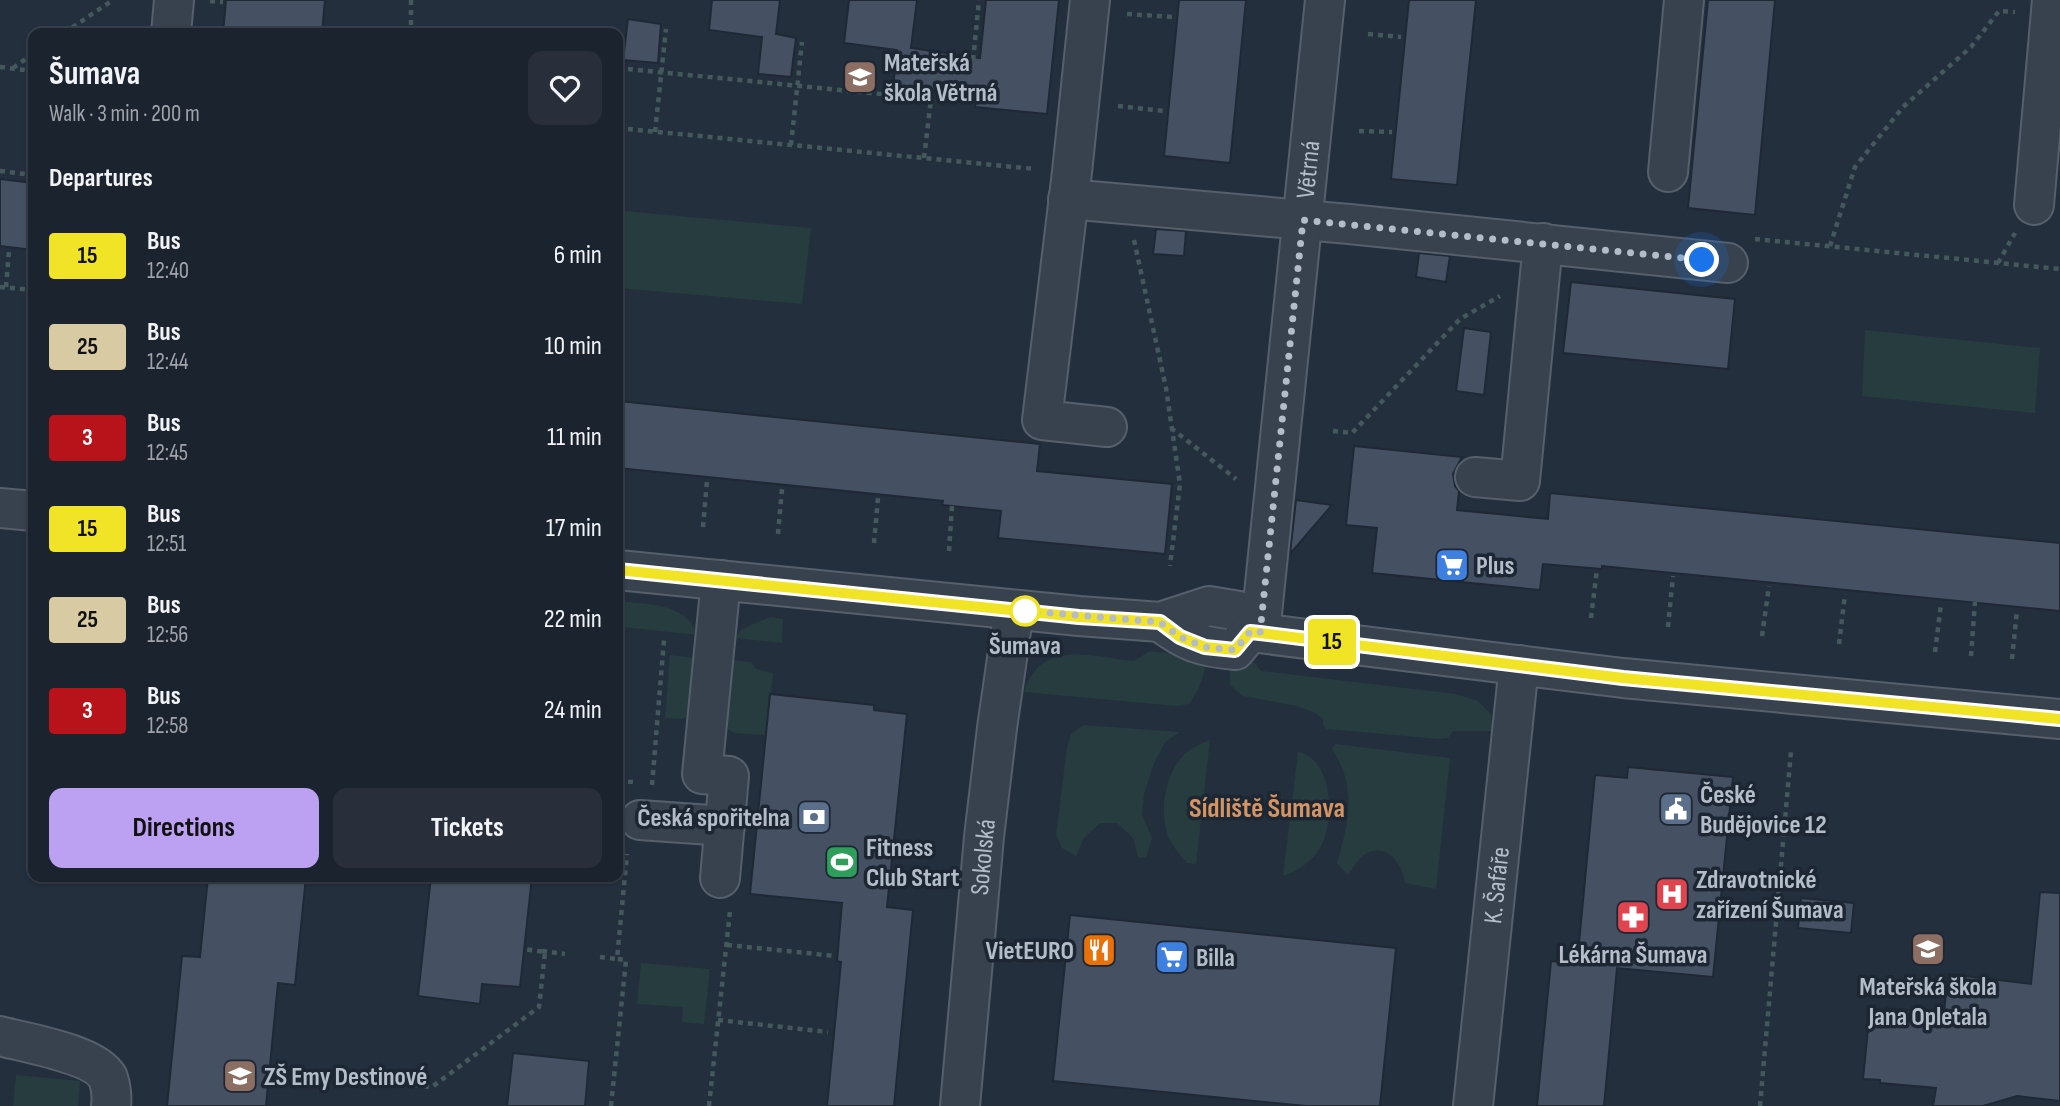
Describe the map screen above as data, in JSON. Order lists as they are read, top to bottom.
{
  "streets": {
    "street": ["Větrná", "Sokolská", "K. Šafáře"]
  },
  "districts": ["Sídliště Šumava"],
  "places": {
    "school or university": ["Mateřská škola Větrná", "Mateřská škola Jana Opletala", "ZŠ Emy Destinové"],
    "supermarket": ["Plus", "Billa"],
    "other": ["Šumava"],
    "public building": ["České Budějovice 12"],
    "bank": ["Česká spořitelna"],
    "sports": ["Fitness Club Start"],
    "hospital": ["Zdravotnické zařízení Šumava"],
    "pharmacy": ["Lékárna Šumava"],
    "restaurant": ["VietEURO"]
  },
  "lines": ["bus line 15"],
  "page": {
    "on_map": "15",
    "heading": [
      ["Šumava", "Walk · 3 min · 200 m"],
      "Departures"
    ],
    "list": [
      {
        "mark": "15",
        "name": "Bus",
        "note": "12:40",
        "value": "6 min"
      },
      {
        "mark": "25",
        "name": "Bus",
        "note": "12:44",
        "value": "10 min"
      },
      {
        "mark": "3",
        "name": "Bus",
        "note": "12:45",
        "value": "11 min"
      },
      {
        "mark": "15",
        "name": "Bus",
        "note": "12:51",
        "value": "17 min"
      },
      {
        "mark": "25",
        "name": "Bus",
        "note": "12:56",
        "value": "22 min"
      },
      {
        "mark": "3",
        "name": "Bus",
        "note": "12:58",
        "value": "24 min"
      }
    ],
    "buttons": ["Directions", "Tickets"]
  }
}
